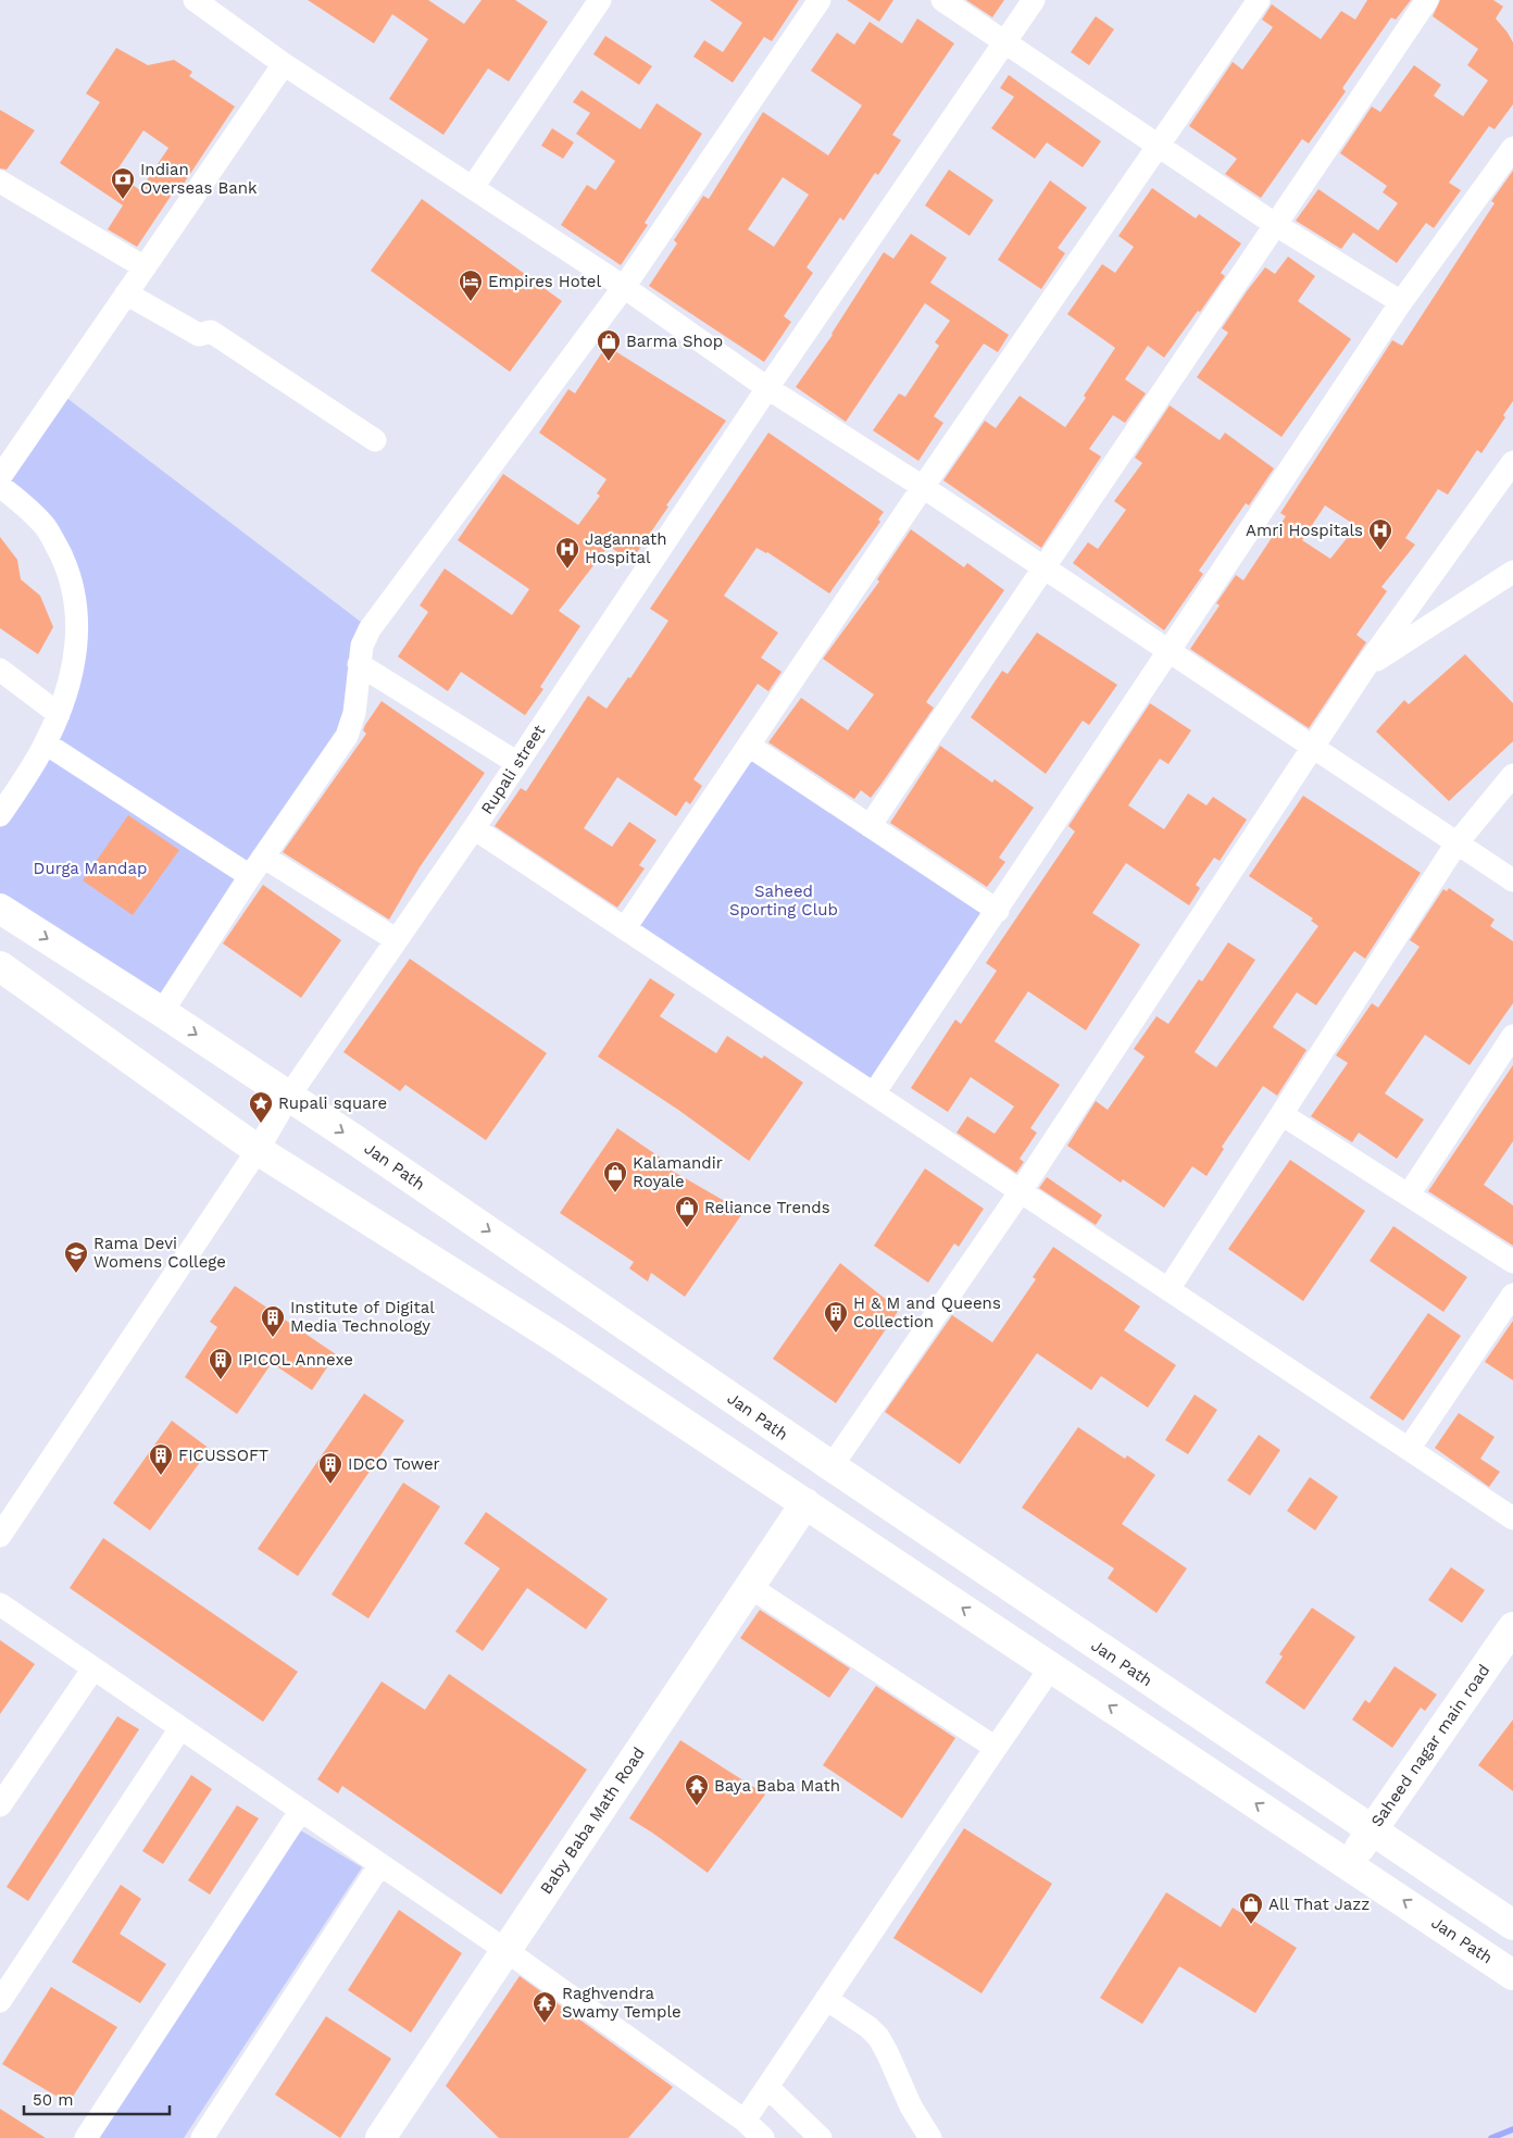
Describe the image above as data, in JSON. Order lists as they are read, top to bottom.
{
  "streets": {
    "main road": ["Jan Path", "Saheed nagar main road", "Baby Baba Math Road"],
    "street": ["Rupali street"]
  },
  "crossings": [
    ["Rupali street", "Jan Path"],
    ["Jan Path", "Saheed nagar main road"],
    ["Jan Path", "Baby Baba Math Road"]
  ],
  "parks": ["Durga Mandap", "Saheed Sporting Club"],
  "places": {
    "bank": ["Indian Overseas Bank"],
    "hotel": ["Empires Hotel"],
    "shop": [
      "Barma Shop",
      "Kalamandir Royale",
      "Reliance Trends",
      "All That Jazz"
    ],
    "hospital": ["Amri Hospitals", "Jagannath Hospital"],
    "place": ["Rupali square"],
    "school or university": ["Rama Devi Womens College"],
    "building": [
      "H & M and Queens Collection",
      "Institute of Digital Media Technology",
      "IPICOL Annexe",
      "FICUSSOFT",
      "IDCO Tower"
    ],
    "temple": ["Baya Baba Math", "Raghvendra Swamy Temple"]
  },
  "scale_bar": "50 m"
}
